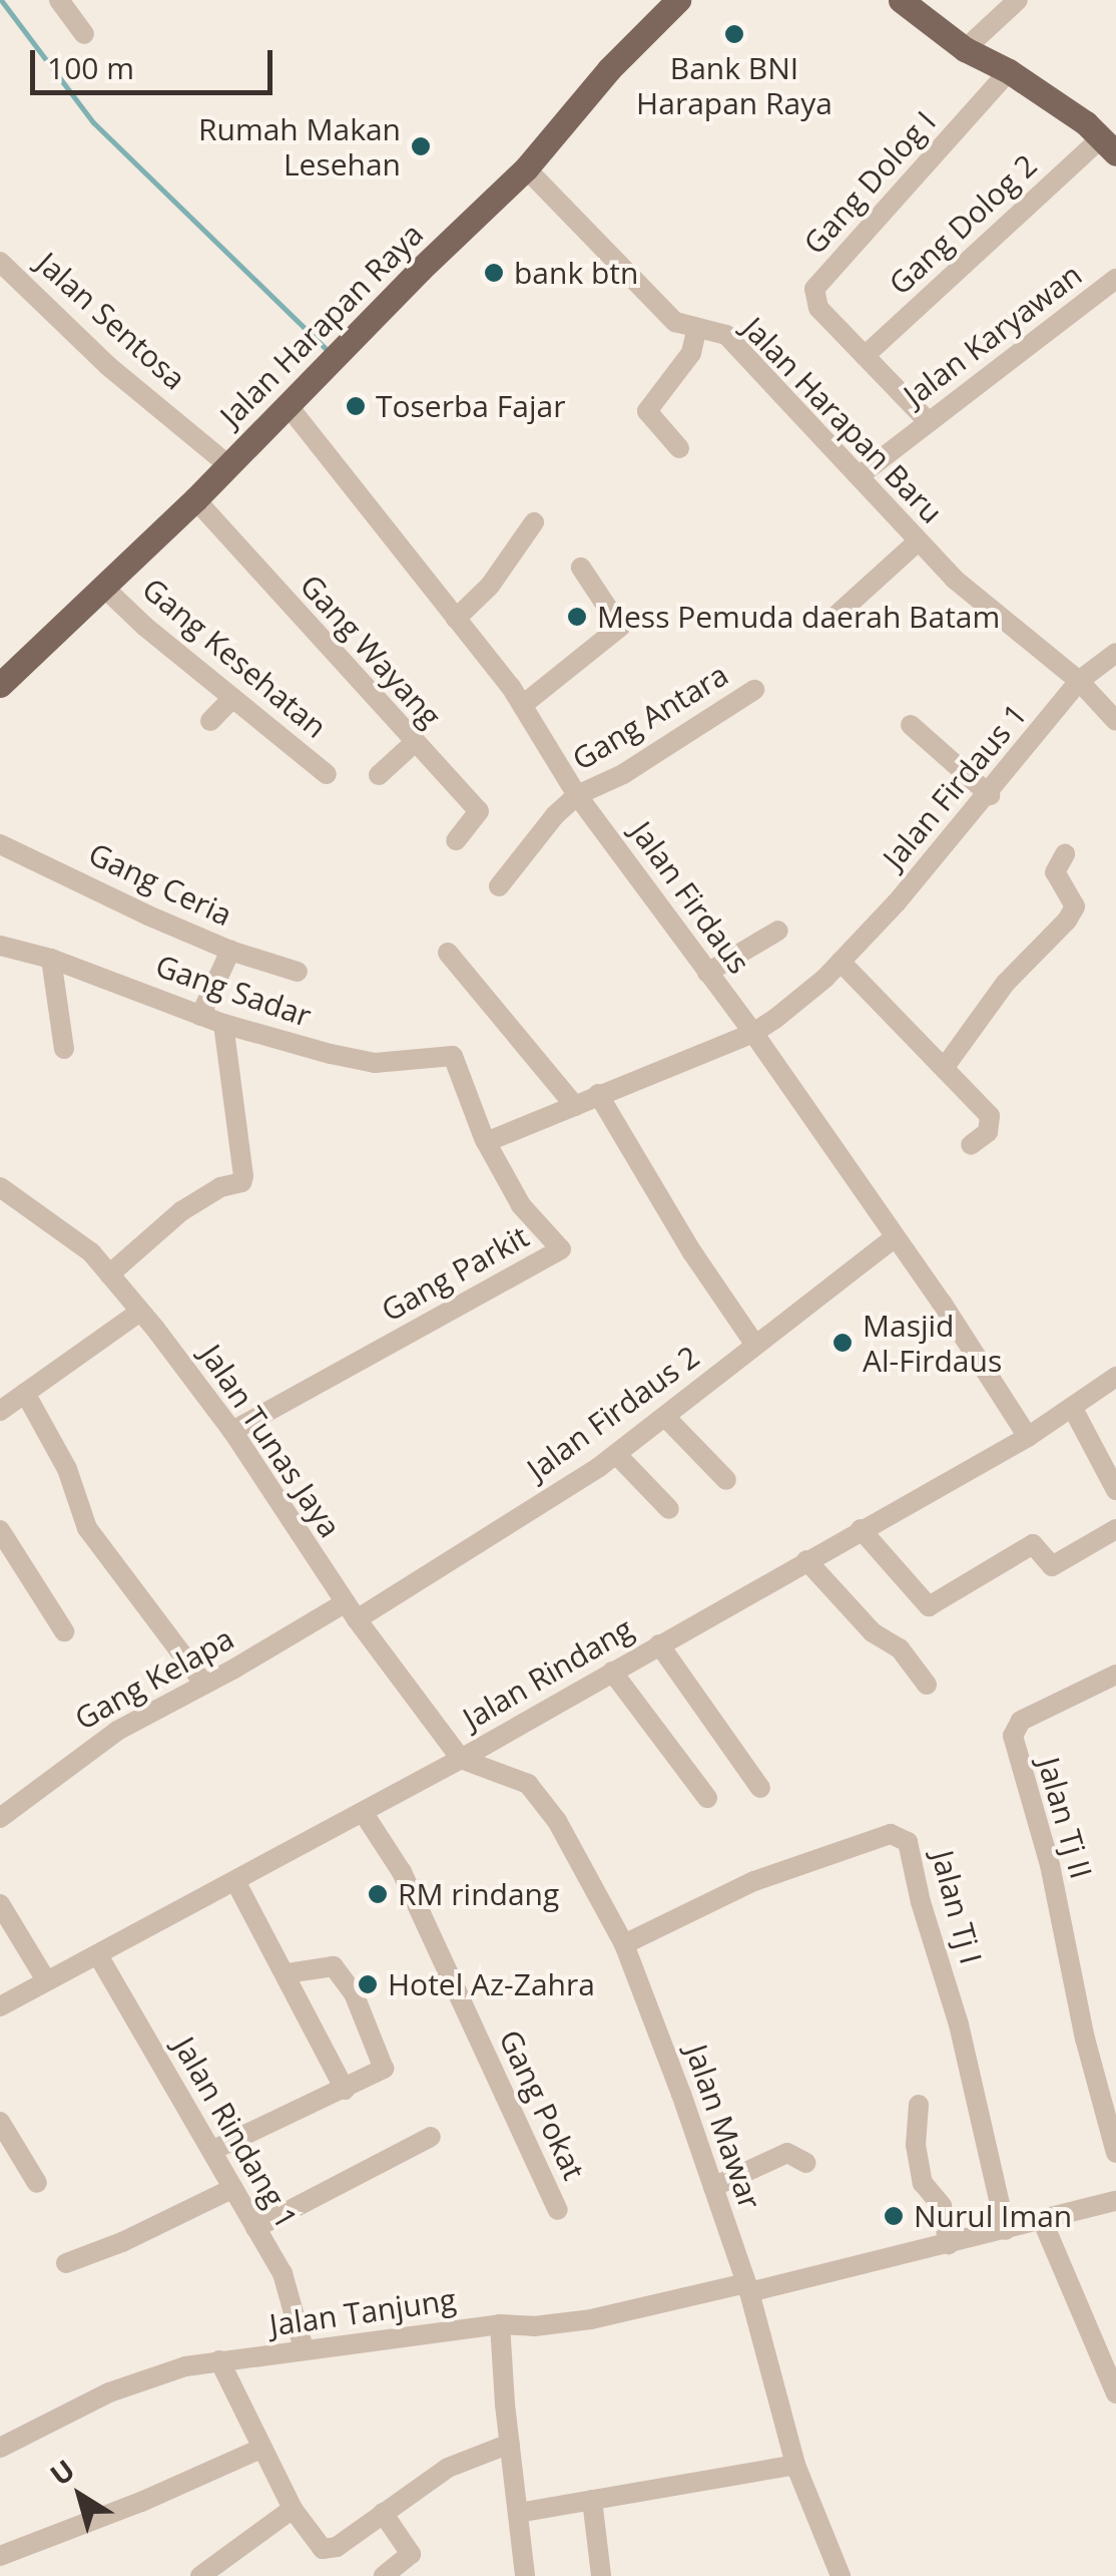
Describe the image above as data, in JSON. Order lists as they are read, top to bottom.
{
  "streets": {
    "main road": ["Jalan Harapan Raya"],
    "street": [
      "Gang Dolog I",
      "Gang Dolog 2",
      "Jalan Sentosa",
      "Jalan Karyawan",
      "Jalan Harapan Baru",
      "Gang Wayang",
      "Gang Kesehatan",
      "Gang Antara",
      "Jalan Firdaus 1",
      "Gang Ceria",
      "Jalan Firdaus",
      "Gang Sadar",
      "Gang Parkit",
      "Jalan Firdaus 2",
      "Jalan Tunas Jaya",
      "Jalan Rindang",
      "Gang Kelapa",
      "Jalan Tj II",
      "Jalan Tj I",
      "Gang Pokat",
      "Jalan Mawar",
      "Jalan Rindang 1",
      "Jalan Tanjung"
    ]
  },
  "crossings": [
    ["Gang Dolog I", "Gang Dolog 2"],
    ["Gang Dolog I", "Jalan Karyawan"],
    ["Jalan Sentosa", "Jalan Harapan Raya"],
    ["Jalan Harapan Raya", "Jalan Harapan Baru"],
    ["Jalan Harapan Raya", "Gang Wayang"],
    ["Jalan Harapan Raya", "Gang Kesehatan"],
    ["Jalan Harapan Raya", "Jalan Firdaus"],
    ["Jalan Karyawan", "Jalan Harapan Baru"],
    ["Jalan Harapan Baru", "Jalan Firdaus 1"],
    ["Gang Antara", "Jalan Firdaus"],
    ["Jalan Firdaus 1", "Jalan Firdaus"],
    ["Jalan Firdaus 1", "Gang Parkit"],
    ["Jalan Firdaus", "Jalan Firdaus 2"],
    ["Jalan Firdaus", "Jalan Rindang"],
    ["Gang Sadar", "Gang Parkit"],
    ["Gang Parkit", "Jalan Tunas Jaya"],
    ["Jalan Firdaus 2", "Jalan Tunas Jaya"],
    ["Jalan Firdaus 2", "Gang Kelapa"],
    ["Jalan Tunas Jaya", "Jalan Rindang"],
    ["Jalan Tunas Jaya", "Gang Kelapa"],
    ["Jalan Tunas Jaya", "Jalan Mawar"],
    ["Jalan Rindang", "Gang Pokat"],
    ["Jalan Rindang", "Jalan Mawar"],
    ["Jalan Rindang", "Jalan Rindang 1"],
    ["Jalan Tj I", "Jalan Mawar"],
    ["Jalan Tj I", "Jalan Tanjung"],
    ["Jalan Mawar", "Jalan Tanjung"],
    ["Jalan Rindang 1", "Jalan Tanjung"]
  ],
  "places": [
    "Bank BNI Harapan Raya",
    "Rumah Makan Lesehan",
    "bank btn",
    "Toserba Fajar",
    "Mess Pemuda daerah Batam",
    "Masjid Al-Firdaus",
    "RM rindang",
    "Hotel Az-Zahra",
    "Nurul Iman"
  ],
  "scale_bar": "100 m",
  "north": "top left"
}
